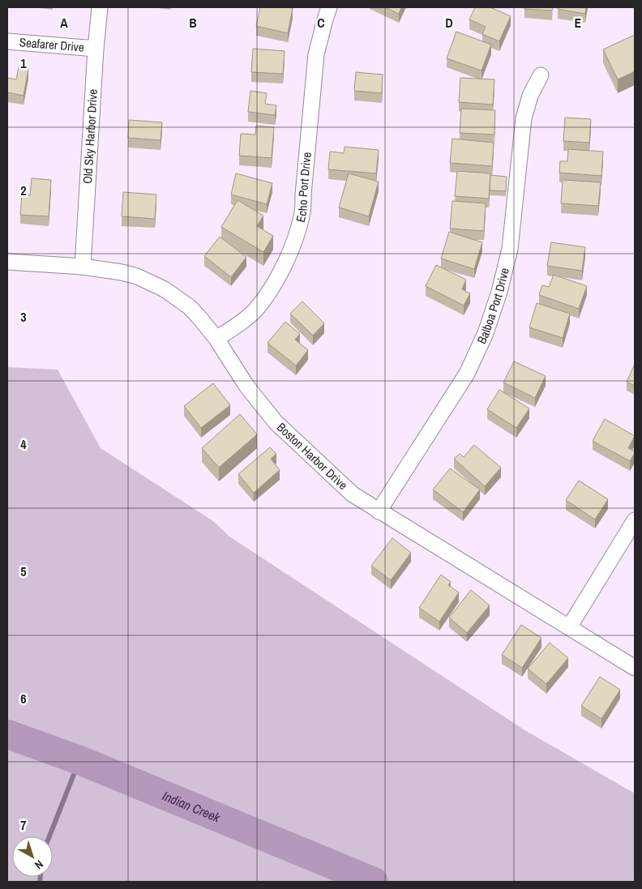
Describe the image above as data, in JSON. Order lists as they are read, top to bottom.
{
  "streets": {
    "street": [
      "Seafarer Drive",
      "Old Sky Harbor Drive",
      "Echo Port Drive",
      "Balboa Port Drive",
      "Boston Harbor Drive"
    ]
  },
  "crossings": [
    ["Seafarer Drive", "Old Sky Harbor Drive"],
    ["Old Sky Harbor Drive", "Boston Harbor Drive"],
    ["Echo Port Drive", "Boston Harbor Drive"],
    ["Balboa Port Drive", "Boston Harbor Drive"]
  ],
  "water": ["Indian Creek"],
  "north": "bottom right",
  "grid": {
    "columns": [
      "A",
      "B",
      "C",
      "D",
      "E"
    ],
    "rows": [
      "1",
      "2",
      "3",
      "4",
      "5",
      "6",
      "7"
    ]
  }
}
